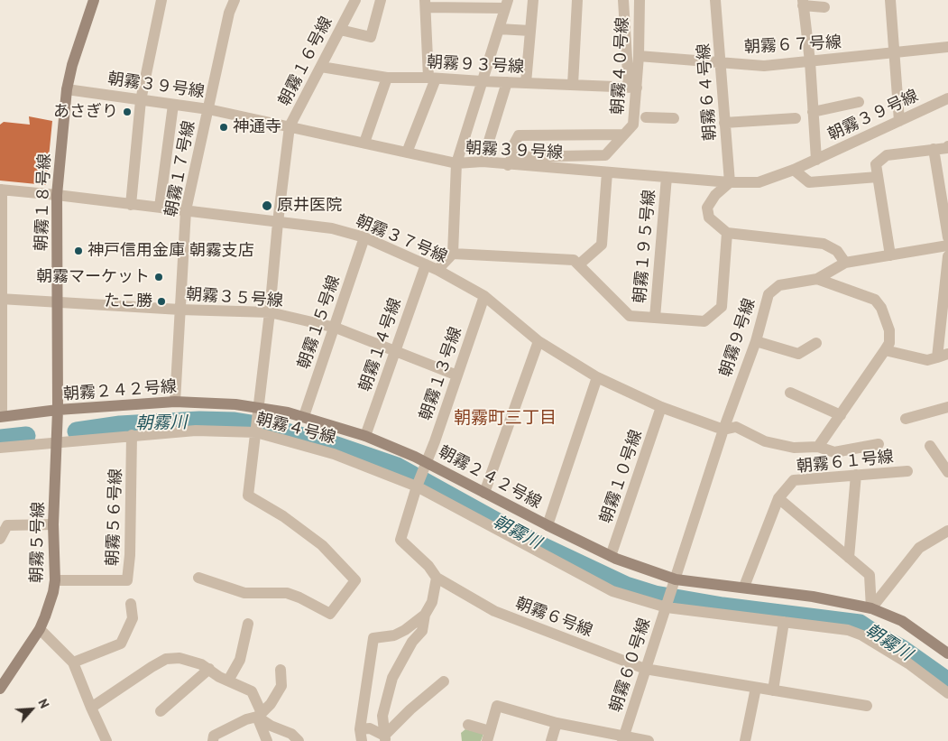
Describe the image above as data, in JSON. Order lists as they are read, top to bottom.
{
  "streets": {
    "street": [
      "朝霧６７号線",
      "朝霧１６号線",
      "朝霧９３号線",
      "朝霧４０号線",
      "朝霧３９号線",
      "朝霧６４号線",
      "朝霧１７号線",
      "朝霧１８号線",
      "朝霧３７号線",
      "朝霧１９５号線",
      "朝霧３５号線",
      "朝霧１５号線",
      "朝霧９号線",
      "朝霧１４号線",
      "朝霧１３号線",
      "朝霧２４２号線",
      "朝霧４号線",
      "朝霧６１号線",
      "朝霧１０号線",
      "朝霧５６号線",
      "朝霧５号線",
      "朝霧６号線",
      "朝霧６０号線"
    ]
  },
  "crossings": [
    ["朝霧６７号線", "朝霧４０号線"],
    ["朝霧６７号線", "朝霧６４号線"],
    ["朝霧１６号線", "朝霧９３号線"],
    ["朝霧１６号線", "朝霧３９号線"],
    ["朝霧１６号線", "朝霧３７号線"],
    ["朝霧１６号線", "朝霧３５号線"],
    ["朝霧１６号線", "朝霧２４２号線"],
    ["朝霧１６号線", "朝霧４号線"],
    ["朝霧９３号線", "朝霧４０号線"],
    ["朝霧４０号線", "朝霧３９号線"],
    ["朝霧３９号線", "朝霧６４号線"],
    ["朝霧３９号線", "朝霧１７号線"],
    ["朝霧３９号線", "朝霧１８号線"],
    ["朝霧３９号線", "朝霧１９５号線"],
    ["朝霧１７号線", "朝霧３７号線"],
    ["朝霧１７号線", "朝霧３５号線"],
    ["朝霧１７号線", "朝霧２４２号線"],
    ["朝霧１８号線", "朝霧３７号線"],
    ["朝霧１８号線", "朝霧３５号線"],
    ["朝霧１８号線", "朝霧２４２号線"],
    ["朝霧１８号線", "朝霧５号線"],
    ["朝霧３７号線", "朝霧１５号線"],
    ["朝霧３７号線", "朝霧９号線"],
    ["朝霧３７号線", "朝霧１４号線"],
    ["朝霧３７号線", "朝霧１３号線"],
    ["朝霧３７号線", "朝霧１０号線"],
    ["朝霧３５号線", "朝霧１５号線"],
    ["朝霧３５号線", "朝霧１４号線"],
    ["朝霧３５号線", "朝霧１３号線"],
    ["朝霧１５号線", "朝霧２４２号線"],
    ["朝霧９号線", "朝霧２４２号線"],
    ["朝霧９号線", "朝霧６０号線"],
    ["朝霧１４号線", "朝霧２４２号線"],
    ["朝霧１３号線", "朝霧２４２号線"],
    ["朝霧１３号線", "朝霧４号線"],
    ["朝霧１３号線", "朝霧６号線"],
    ["朝霧２４２号線", "朝霧４号線"],
    ["朝霧２４２号線", "朝霧６１号線"],
    ["朝霧２４２号線", "朝霧１０号線"],
    ["朝霧２４２号線", "朝霧５号線"],
    ["朝霧２４２号線", "朝霧６０号線"],
    ["朝霧４号線", "朝霧５６号線"],
    ["朝霧４号線", "朝霧５号線"],
    ["朝霧４号線", "朝霧６号線"],
    ["朝霧４号線", "朝霧６０号線"],
    ["朝霧５６号線", "朝霧５号線"],
    ["朝霧６号線", "朝霧６０号線"]
  ],
  "districts": ["朝霧町三丁目"],
  "water": ["朝霧川"],
  "places": [
    "あさぎり",
    "神通寺",
    "原井医院",
    "神戸信用金庫 朝霧支店",
    "朝霧マーケット",
    "たこ勝"
  ],
  "north": "top right"
}
